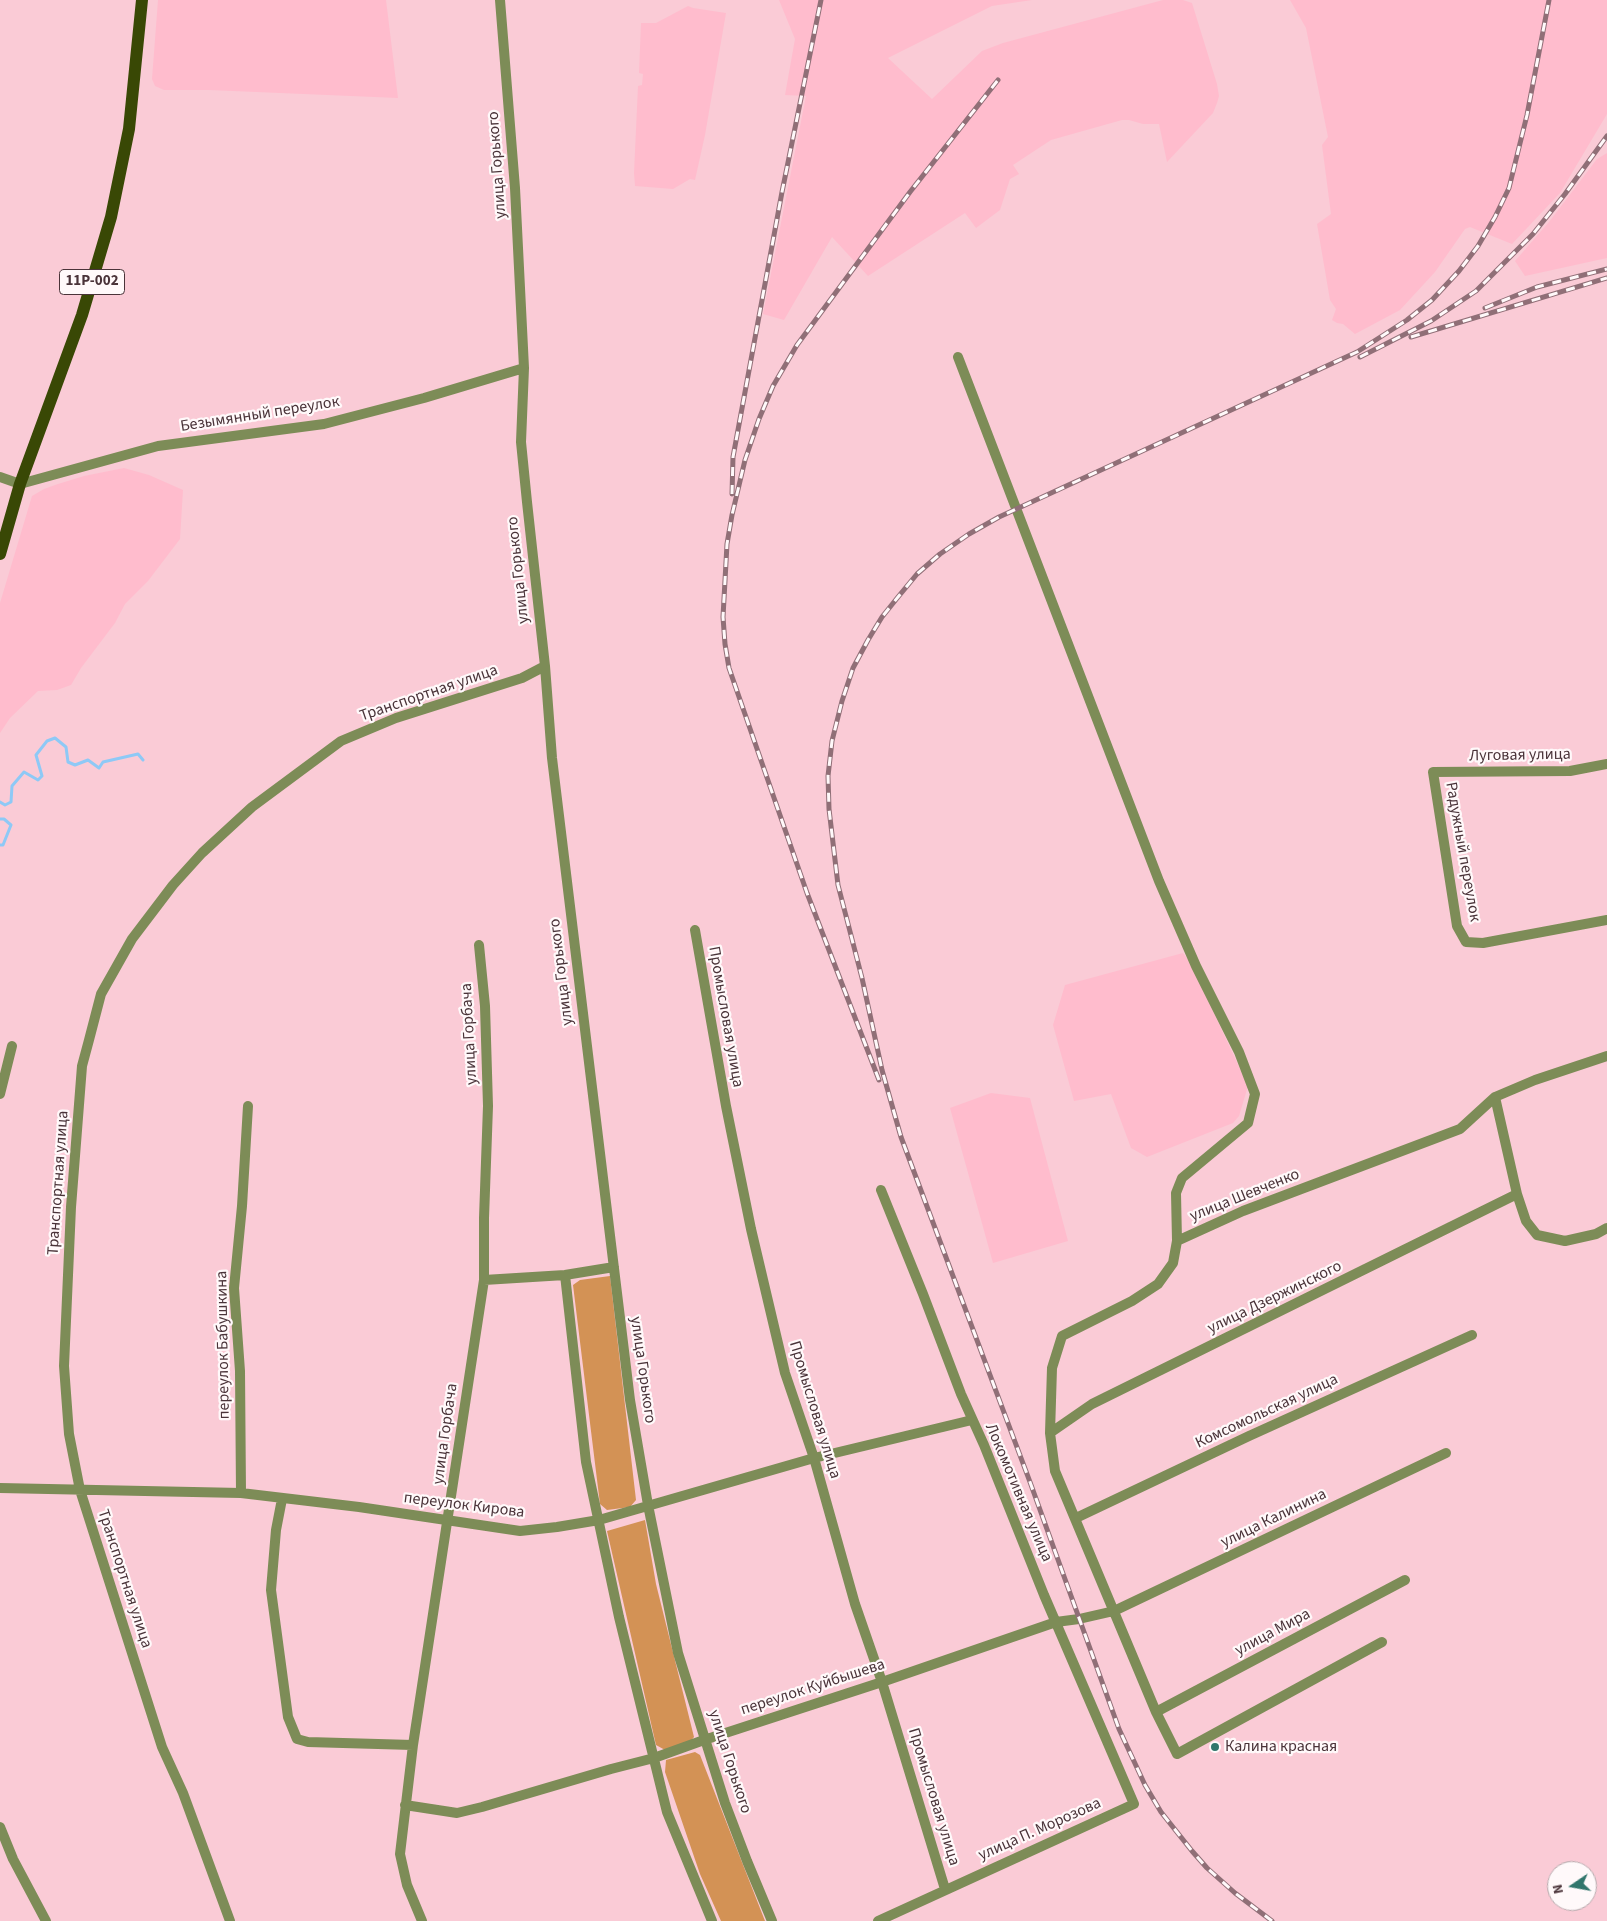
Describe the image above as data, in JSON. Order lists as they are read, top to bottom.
{
  "streets": {
    "main road": ["11Р-002"],
    "street": [
      "улица Горького",
      "Безымянный переулок",
      "Транспортная улица",
      "Луговая улица",
      "Радужный переулок",
      "Промысловая улица",
      "улица Горбача",
      "улица Шевченко",
      "улица Дзержинского",
      "переулок Бабушкина",
      "Комсомольская улица",
      "Локомотивная улица",
      "переулок Кирова",
      "улица Калинина",
      "улица Мира",
      "переулок Куйбышева",
      "улица П. Морозова"
    ]
  },
  "crossings": [
    ["улица Горького", "Безымянный переулок"],
    ["улица Горького", "Транспортная улица"],
    ["улица Горького", "переулок Кирова"],
    ["улица Горького", "переулок Куйбышева"],
    ["11Р-002", "Безымянный переулок"],
    ["Транспортная улица", "переулок Кирова"],
    ["Луговая улица", "Радужный переулок"],
    ["Промысловая улица", "переулок Кирова"],
    ["Промысловая улица", "переулок Куйбышева"],
    ["Промысловая улица", "улица П. Морозова"],
    ["улица Горбача", "переулок Кирова"],
    ["улица Горбача", "переулок Куйбышева"],
    ["улица Шевченко", "улица Дзержинского"],
    ["улица Шевченко", "Комсомольская улица"],
    ["улица Шевченко", "улица Калинина"],
    ["улица Шевченко", "улица Мира"],
    ["улица Шевченко", "переулок Куйбышева"],
    ["переулок Бабушкина", "переулок Кирова"],
    ["Локомотивная улица", "переулок Кирова"],
    ["Локомотивная улица", "переулок Куйбышева"],
    ["Локомотивная улица", "улица П. Морозова"],
    ["улица Калинина", "переулок Куйбышева"]
  ],
  "places": ["Калина красная"],
  "north": "left"
}
